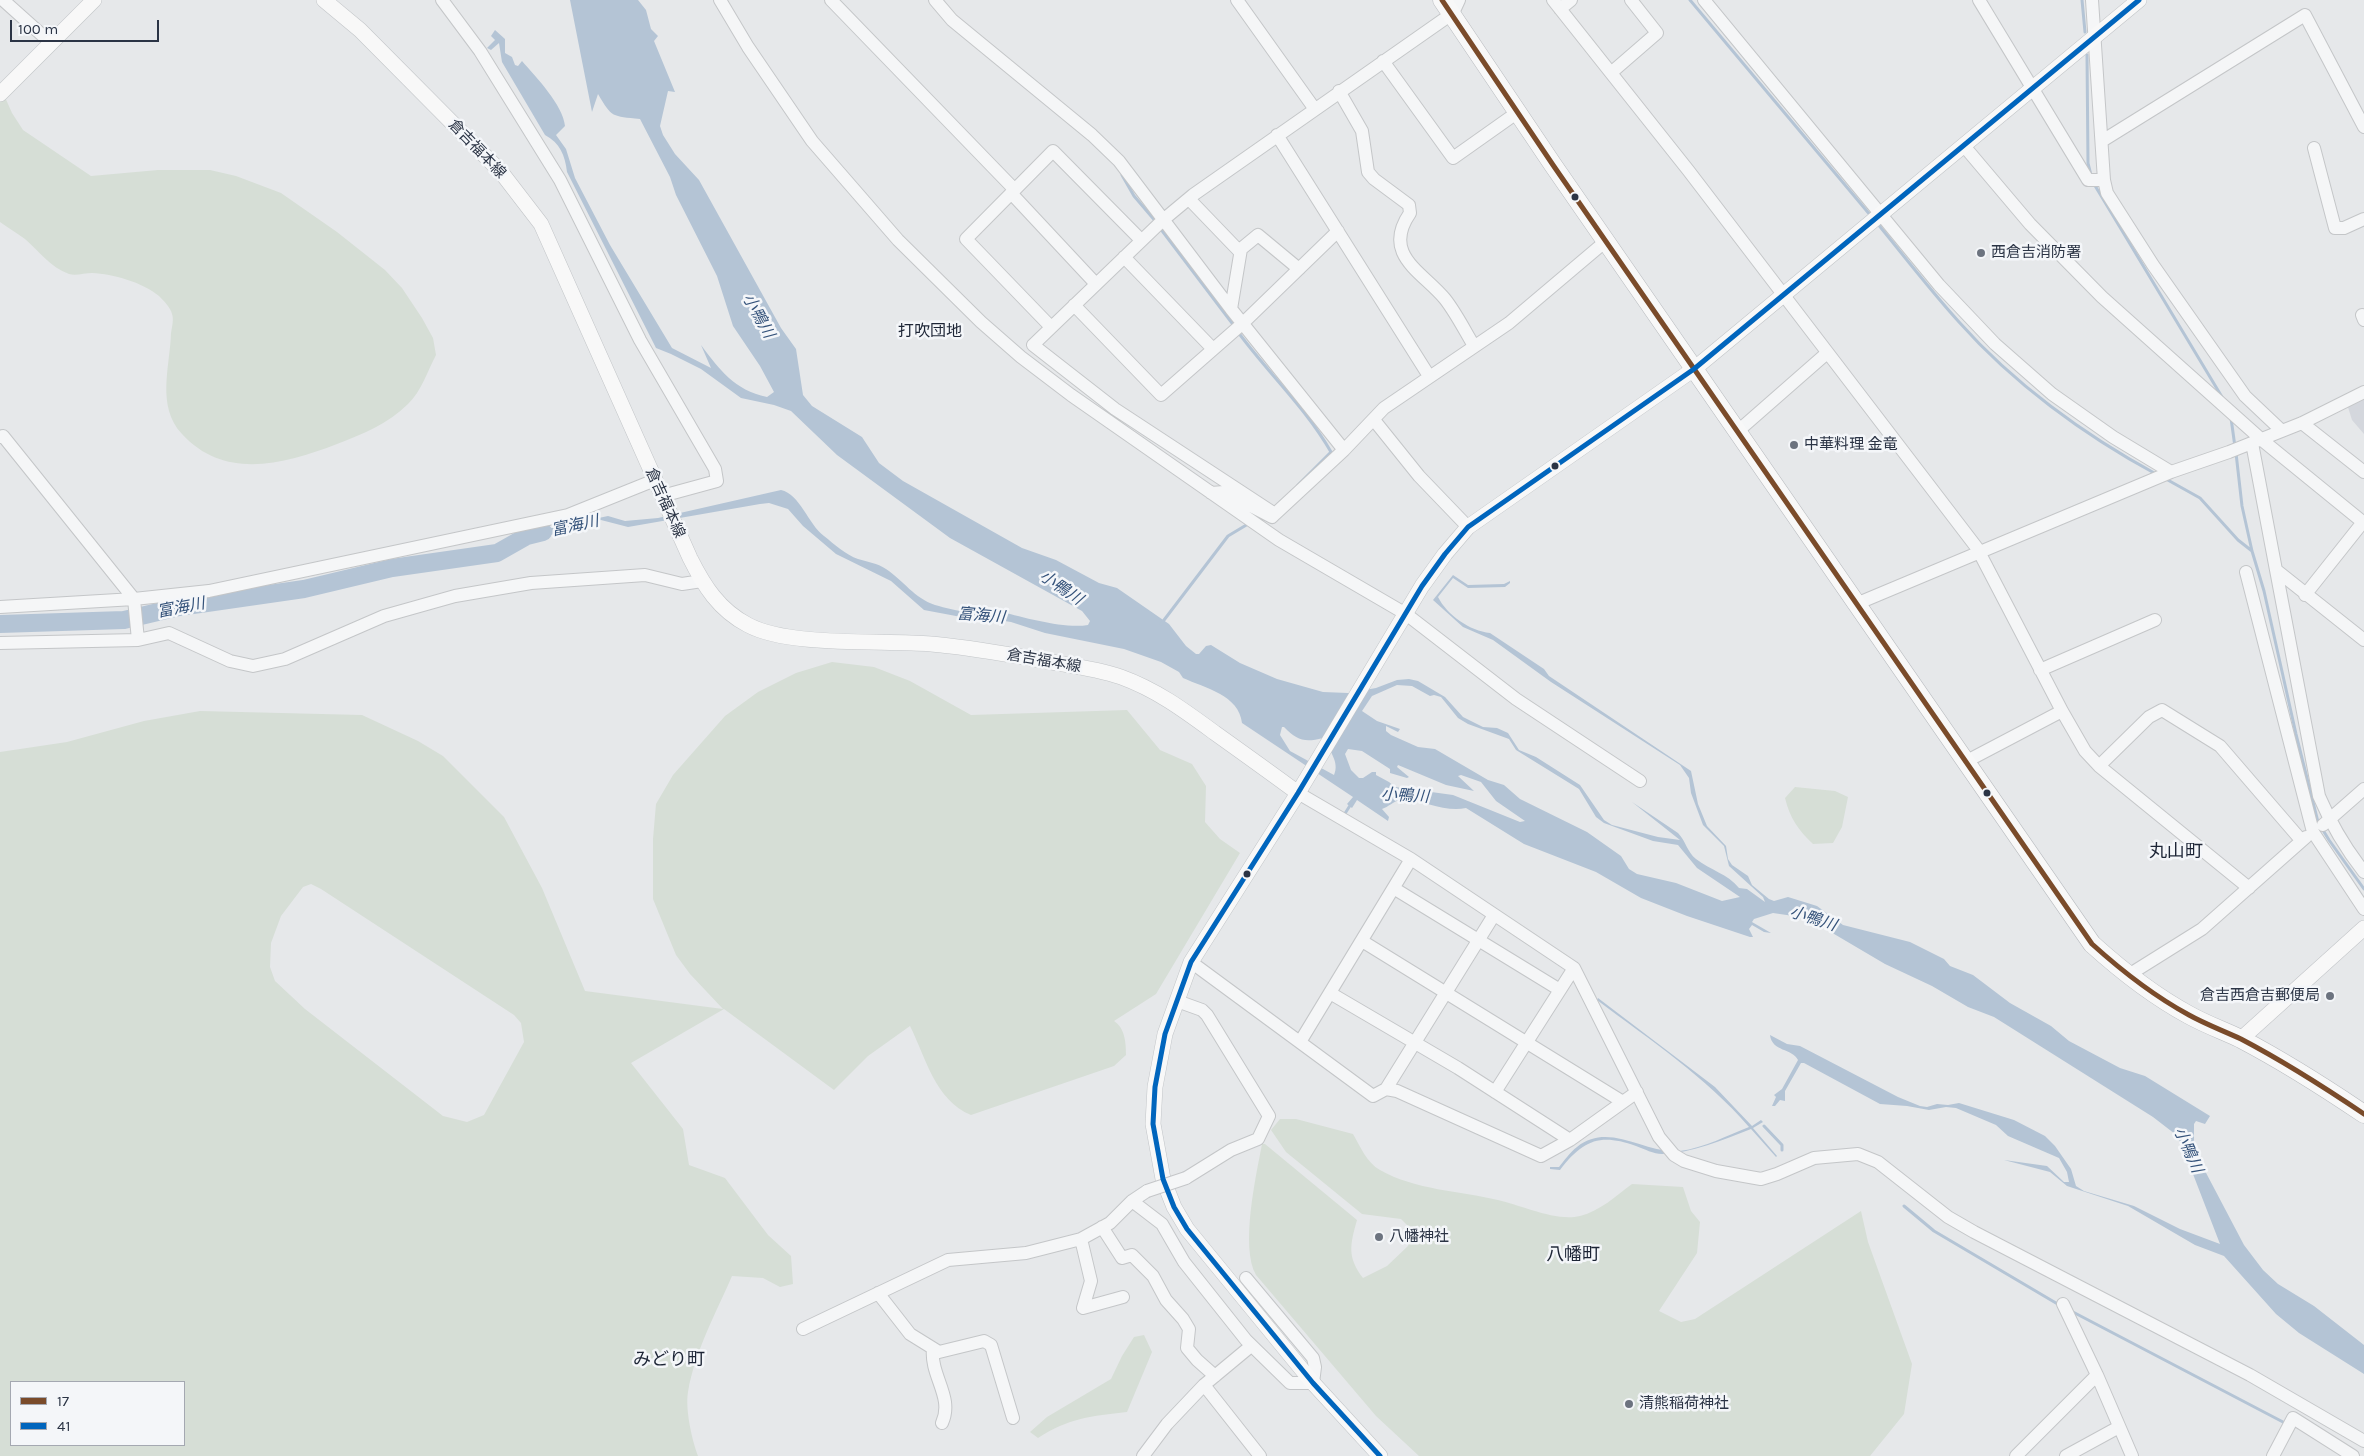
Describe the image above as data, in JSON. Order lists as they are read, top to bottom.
{
  "streets": {
    "main road": ["倉吉福本線"]
  },
  "districts": [
    "打吹団地",
    "丸山町",
    "八幡町",
    "みどり町"
  ],
  "water": ["小鴨川", "富海川"],
  "places": [
    "西倉吉消防署",
    "中華料理 金竜",
    "倉吉西倉吉郵便局",
    "八幡神社",
    "清熊稲荷神社"
  ],
  "lines": ["transit line 17", "transit line 41"],
  "legend": ["17", "41"],
  "scale_bar": "100 m"
}
